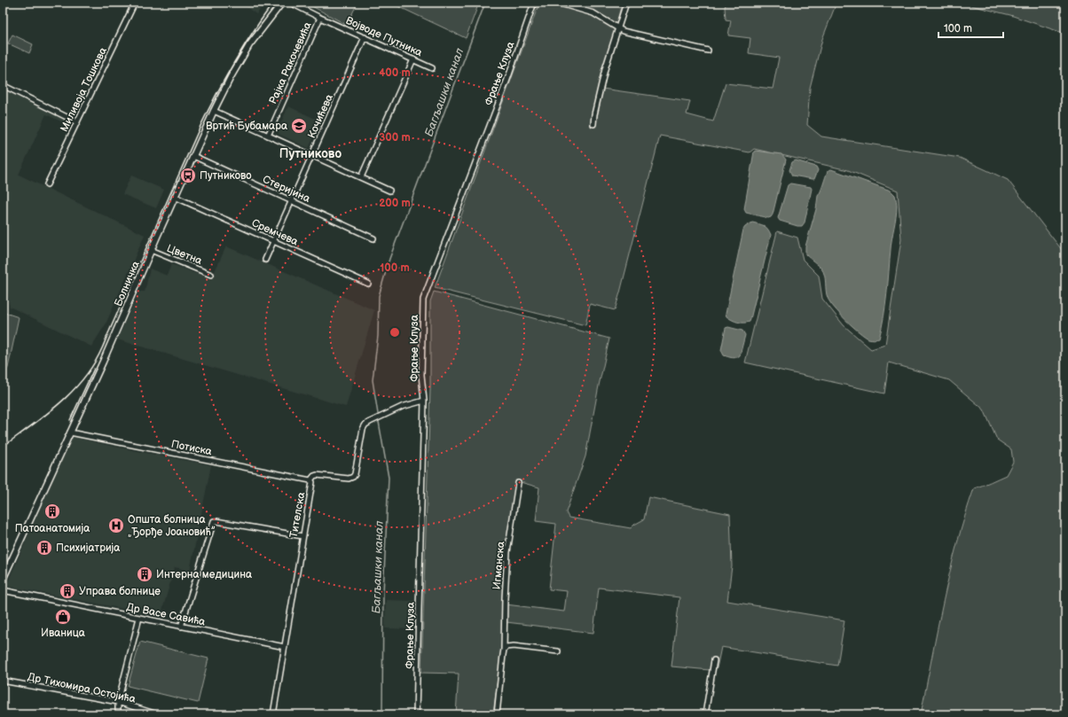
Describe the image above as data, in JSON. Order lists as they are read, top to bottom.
{
  "streets": {
    "street": [
      "Војводе Путника",
      "Рајка Ракочевића",
      "Фрање Клуза",
      "Миливоја Тошкова",
      "Кочићева",
      "Стеријина",
      "Сремчева",
      "Цветна",
      "Болничка",
      "Потиска",
      "Тителска",
      "Игманска",
      "Др Васе Савића",
      "Др Тихомира Остојића"
    ]
  },
  "crossings": [
    ["Војводе Путника", "Рајка Ракочевића"],
    ["Војводе Путника", "Кочићева"],
    ["Фрање Клуза", "Тителска"],
    ["Кочићева", "Стеријина"],
    ["Кочићева", "Сремчева"],
    ["Стеријина", "Болничка"],
    ["Сремчева", "Болничка"],
    ["Цветна", "Болничка"],
    ["Болничка", "Потиска"],
    ["Потиска", "Тителска"],
    ["Тителска", "Др Васе Савића"]
  ],
  "districts": ["Путниково"],
  "water": ["Багљашки канал"],
  "places": {
    "school or university": ["Вртић Бубамара"],
    "bus stop": ["Путниково"],
    "building": [
      "Патоанатомија",
      "Психијатрија",
      "Интерна медицина",
      "Управа болнице"
    ],
    "hospital": ["Општа болница „Ђорђе Јоановић”"],
    "shop": ["Иваница"]
  },
  "scale_bar": "100 m",
  "rings": [
    "400 m",
    "300 m",
    "200 m",
    "100 m"
  ]
}
